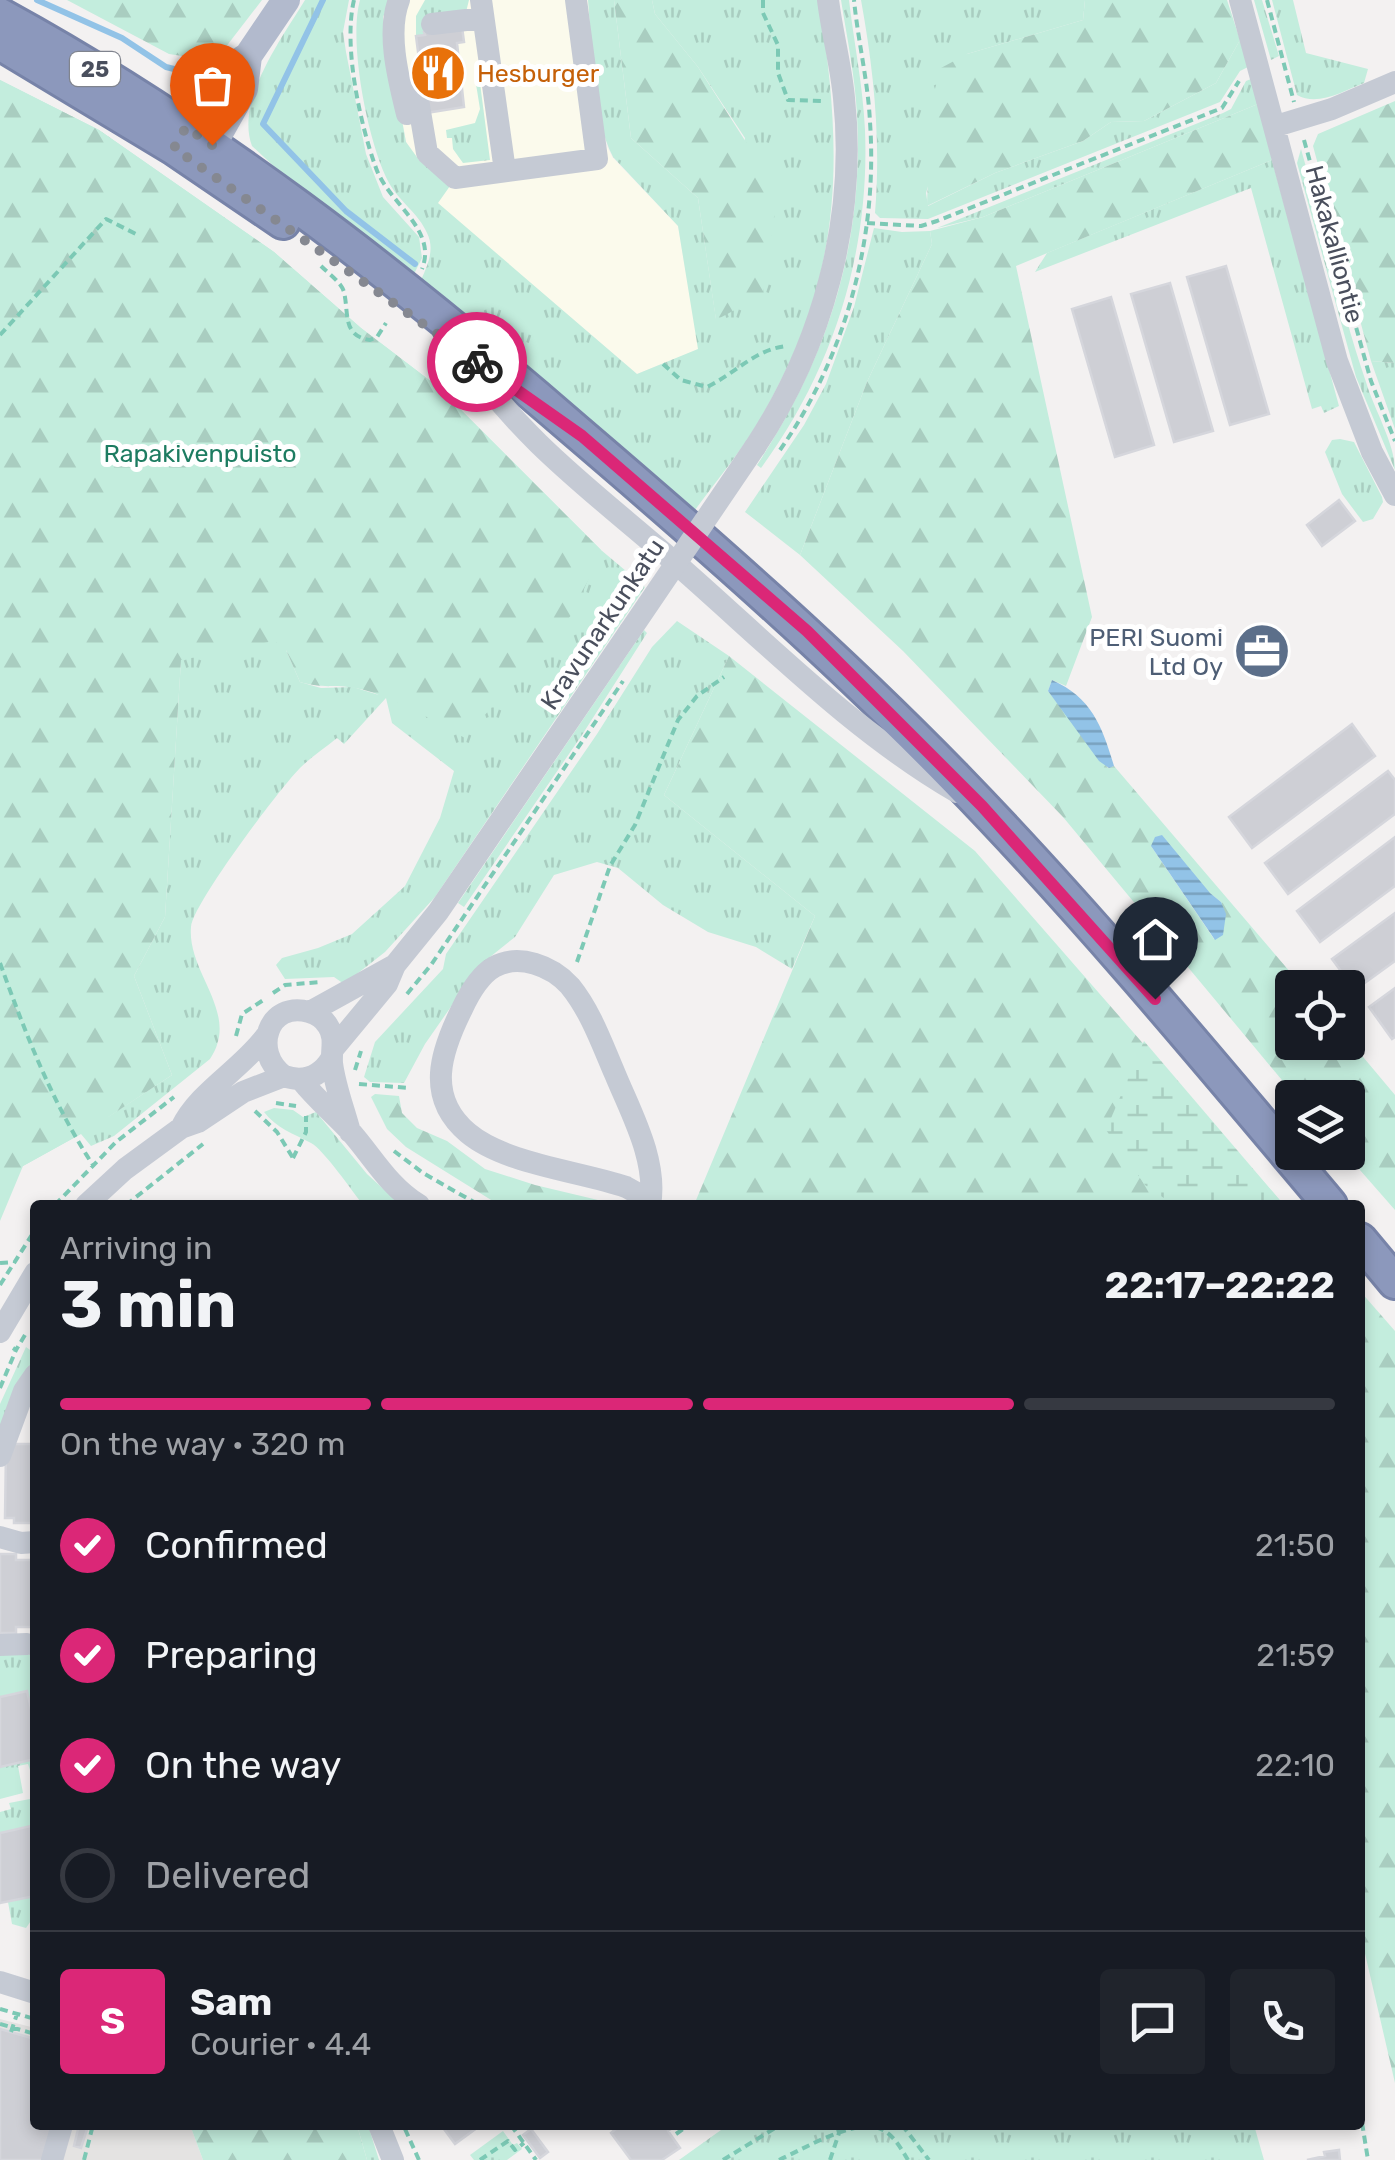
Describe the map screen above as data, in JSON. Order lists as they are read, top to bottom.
{
  "streets": {
    "highway": ["25"],
    "street": ["Hakakalliontie", "Kravunarkunkatu"]
  },
  "parks": ["Rapakivenpuisto"],
  "places": {
    "restaurant": ["Hesburger"],
    "office": ["PERI Suomi Ltd Oy"]
  },
  "page": {
    "heading": ["3 min", "Arriving in", "22:17–22:22"],
    "panel": ["Sam", "Courier · 4.4"],
    "bar": "On the way · 320 m",
    "list": [
      ["Confirmed", "21:50"],
      ["Preparing", "21:59"],
      ["On the way", "22:10"],
      "Delivered"
    ],
    "round": "S"
  }
}
